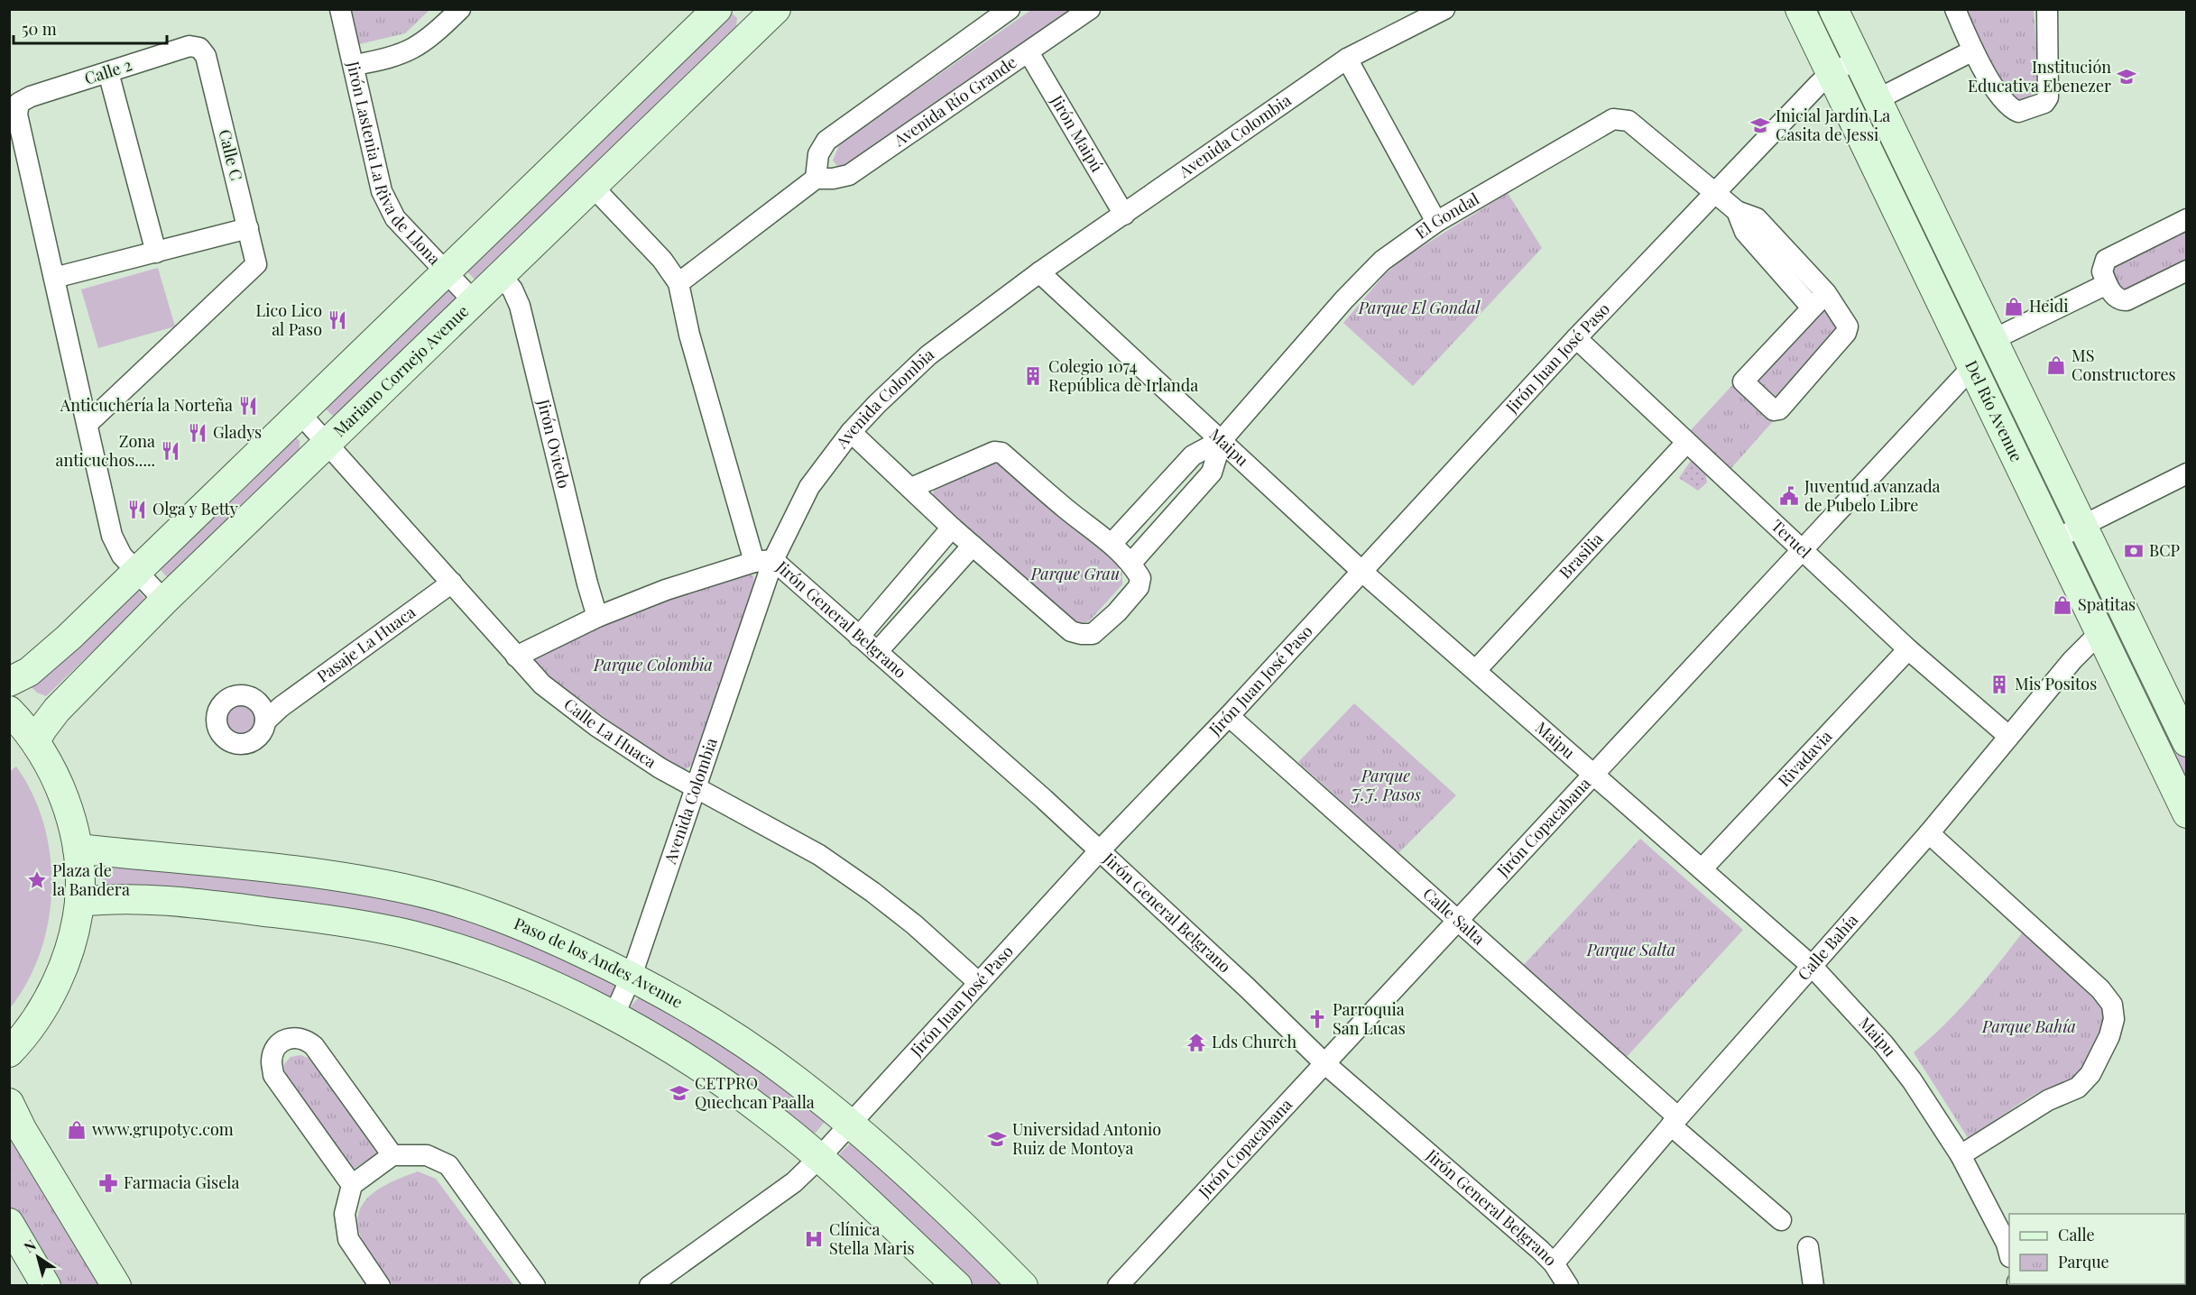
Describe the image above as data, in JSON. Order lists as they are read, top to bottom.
{
  "streets": {
    "main road": ["Mariano Cornejo Avenue", "Del Río Avenue", "Paso de los Andes Avenue"],
    "street": [
      "Calle 2",
      "Avenida Río Grande",
      "Jirón Maipú",
      "Avenida Colombia",
      "Calle C",
      "Jirón Lastenia La Riva de Llona",
      "El Gondal",
      "Jirón Juan José Paso",
      "Jirón Oviedo",
      "Maipu",
      "Teruel",
      "Brasilia",
      "Jirón General Belgrano",
      "Pasaje La Huaca",
      "Calle La Huaca",
      "Rivadavia",
      "Jirón Copacabana",
      "Calle Salta",
      "Calle Bahía"
    ]
  },
  "crossings": [
    ["Calle 2", "Calle C"],
    ["Avenida Río Grande", "Jirón Maipú"],
    ["Jirón Maipú", "Avenida Colombia"],
    ["Avenida Colombia", "Maipu"],
    ["Avenida Colombia", "Jirón General Belgrano"],
    ["Avenida Colombia", "Calle La Huaca"],
    ["Avenida Colombia", "Paso de los Andes Avenue"],
    ["Jirón Lastenia La Riva de Llona", "Mariano Cornejo Avenue"],
    ["El Gondal", "Jirón Juan José Paso"],
    ["El Gondal", "Maipu"],
    ["Jirón Juan José Paso", "Del Río Avenue"],
    ["Jirón Juan José Paso", "Maipu"],
    ["Jirón Juan José Paso", "Teruel"],
    ["Jirón Juan José Paso", "Jirón General Belgrano"],
    ["Jirón Juan José Paso", "Calle La Huaca"],
    ["Jirón Juan José Paso", "Calle Salta"],
    ["Jirón Juan José Paso", "Paso de los Andes Avenue"],
    ["Mariano Cornejo Avenue", "Jirón Oviedo"],
    ["Mariano Cornejo Avenue", "Jirón General Belgrano"],
    ["Mariano Cornejo Avenue", "Calle La Huaca"],
    ["Del Río Avenue", "Jirón Copacabana"],
    ["Del Río Avenue", "Calle Bahía"],
    ["Jirón Oviedo", "Jirón General Belgrano"],
    ["Maipu", "Brasilia"],
    ["Maipu", "Rivadavia"],
    ["Maipu", "Jirón Copacabana"],
    ["Maipu", "Calle Bahía"],
    ["Teruel", "Brasilia"],
    ["Teruel", "Rivadavia"],
    ["Teruel", "Jirón Copacabana"],
    ["Teruel", "Calle Bahía"],
    ["Jirón General Belgrano", "Calle La Huaca"],
    ["Jirón General Belgrano", "Jirón Copacabana"],
    ["Jirón General Belgrano", "Calle Bahía"],
    ["Pasaje La Huaca", "Calle La Huaca"],
    ["Jirón Copacabana", "Calle Salta"],
    ["Calle Salta", "Calle Bahía"]
  ],
  "parks": [
    "Parque El Gondal",
    "Parque Grau",
    "Parque Colombia",
    "Parque J.J. Pasos",
    "Parque Salta",
    "Parque Bahía"
  ],
  "places": {
    "school or university": [
      "Institución Educativa Ebenezer",
      "Inicial Jardín La Casita de Jessi",
      "CETPRO Quechcan Paalla",
      "Universidad Antonio Ruiz de Montoya"
    ],
    "shop": [
      "Heidi",
      "MS Constructores",
      "Spatitas",
      "www.grupotyc.com"
    ],
    "restaurant": [
      "Lico Lico al Paso",
      "Anticuchería la Norteña",
      "Gladys",
      "Zona anticuchos.....",
      "Olga y Betty"
    ],
    "building": ["Colegio 1074 República de Irlanda", "Mis Positos"],
    "public building": ["Juventud avanzada de Pubelo Libre"],
    "bank": ["BCP"],
    "place": ["Plaza de la Bandera"],
    "church": ["Parroquia San Lucas"],
    "temple": ["Lds Church"],
    "pharmacy": ["Farmacia Gisela"],
    "hospital": ["Clínica Stella Maris"]
  },
  "legend": ["Calle", "Parque"],
  "scale_bar": "50 m",
  "north": "top left"
}
